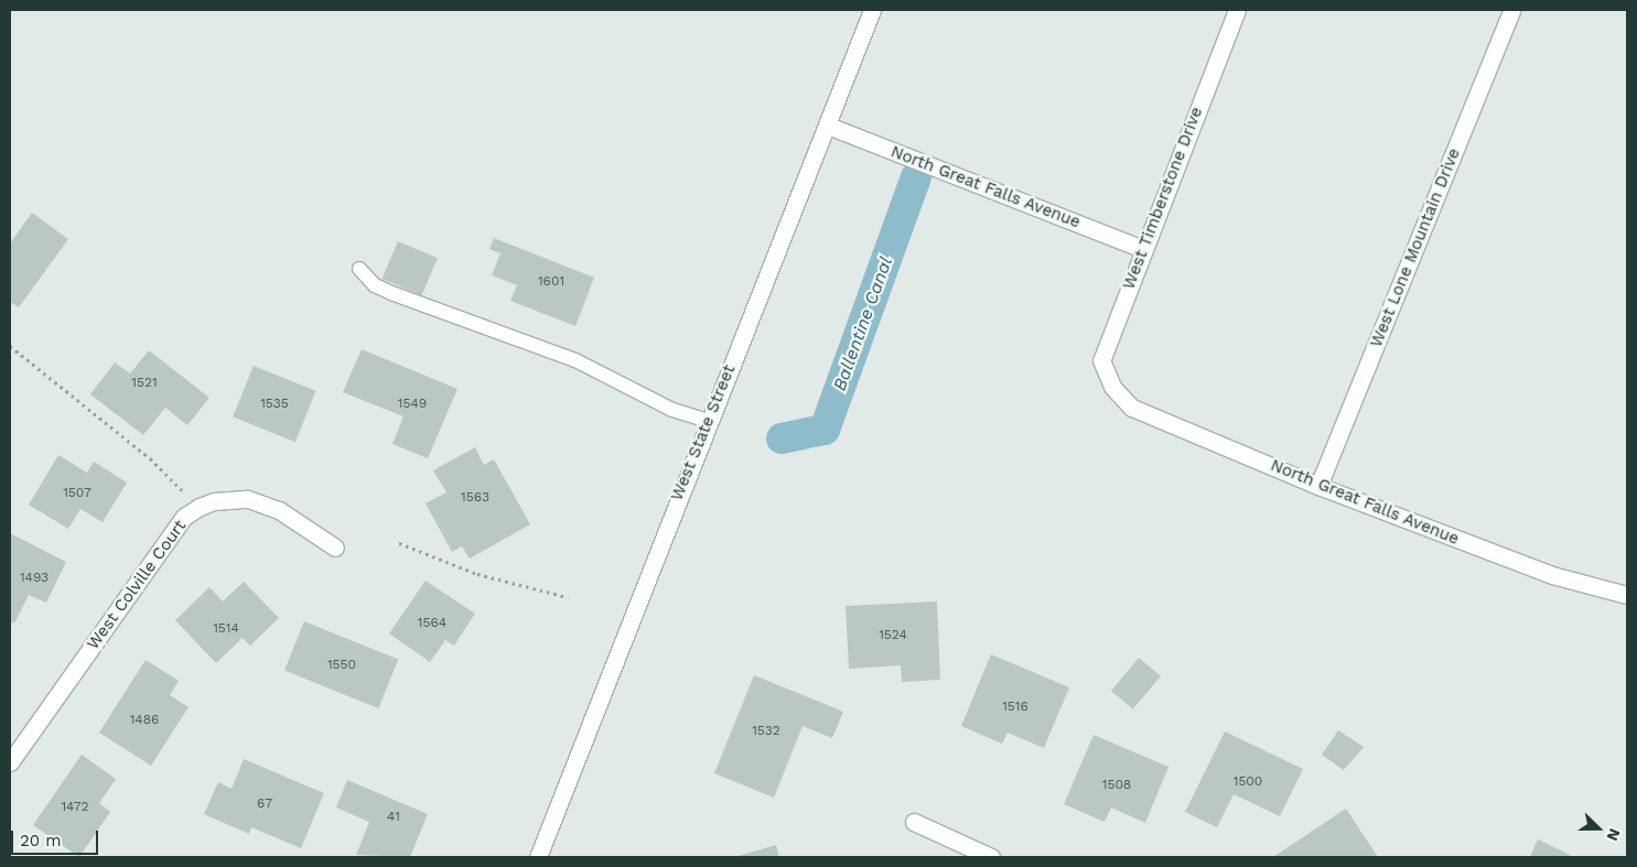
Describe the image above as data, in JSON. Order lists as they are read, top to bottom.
{
  "streets": {
    "street": [
      "North Great Falls Avenue",
      "West Timberstone Drive",
      "West Lone Mountain Drive",
      "West State Street",
      "West Colville Court"
    ]
  },
  "crossings": [
    ["North Great Falls Avenue", "West Timberstone Drive"],
    ["North Great Falls Avenue", "West Lone Mountain Drive"],
    ["North Great Falls Avenue", "West State Street"]
  ],
  "water": ["Ballentine Canal"],
  "house_numbers": [
    "1601",
    "1521",
    "1535",
    "1549",
    "1507",
    "1563",
    "1493",
    "1564",
    "1514",
    "1524",
    "1550",
    "1516",
    "1486",
    "1532",
    "1500",
    "1508",
    "67",
    "1472",
    "41"
  ],
  "scale_bar": "20 m",
  "north": "right"
}
